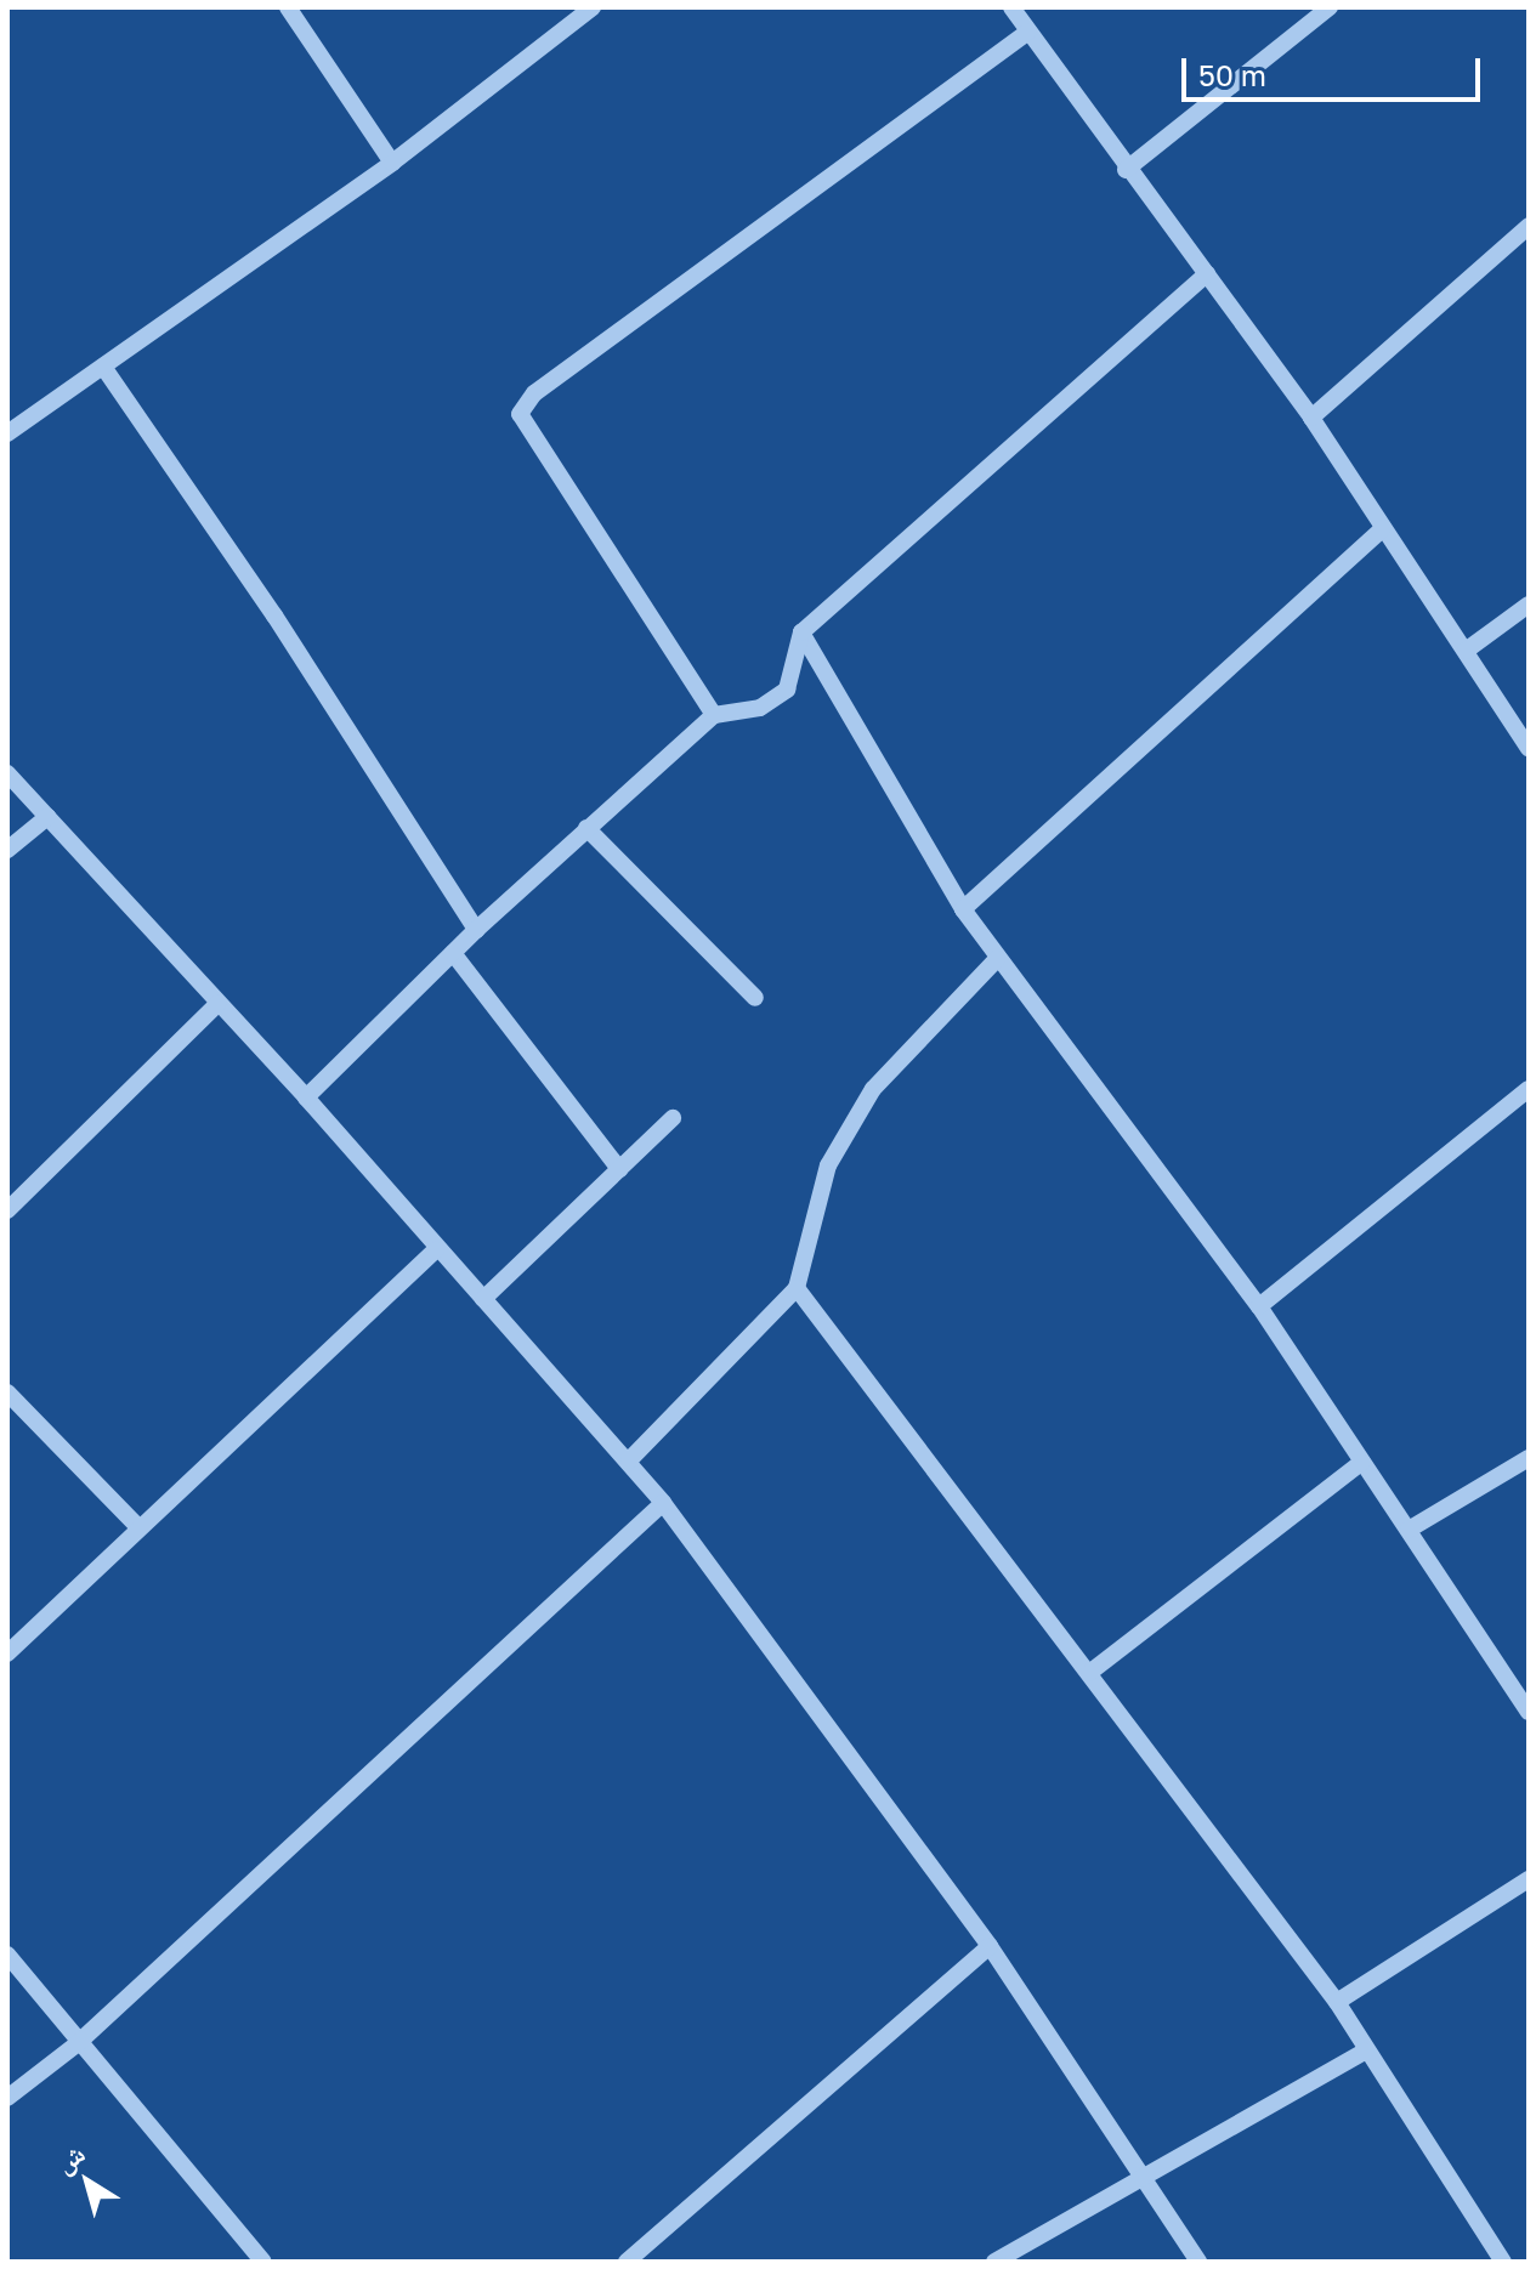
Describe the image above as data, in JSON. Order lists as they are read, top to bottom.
{
  "scale_bar": "50 m",
  "north": "top left"
}
